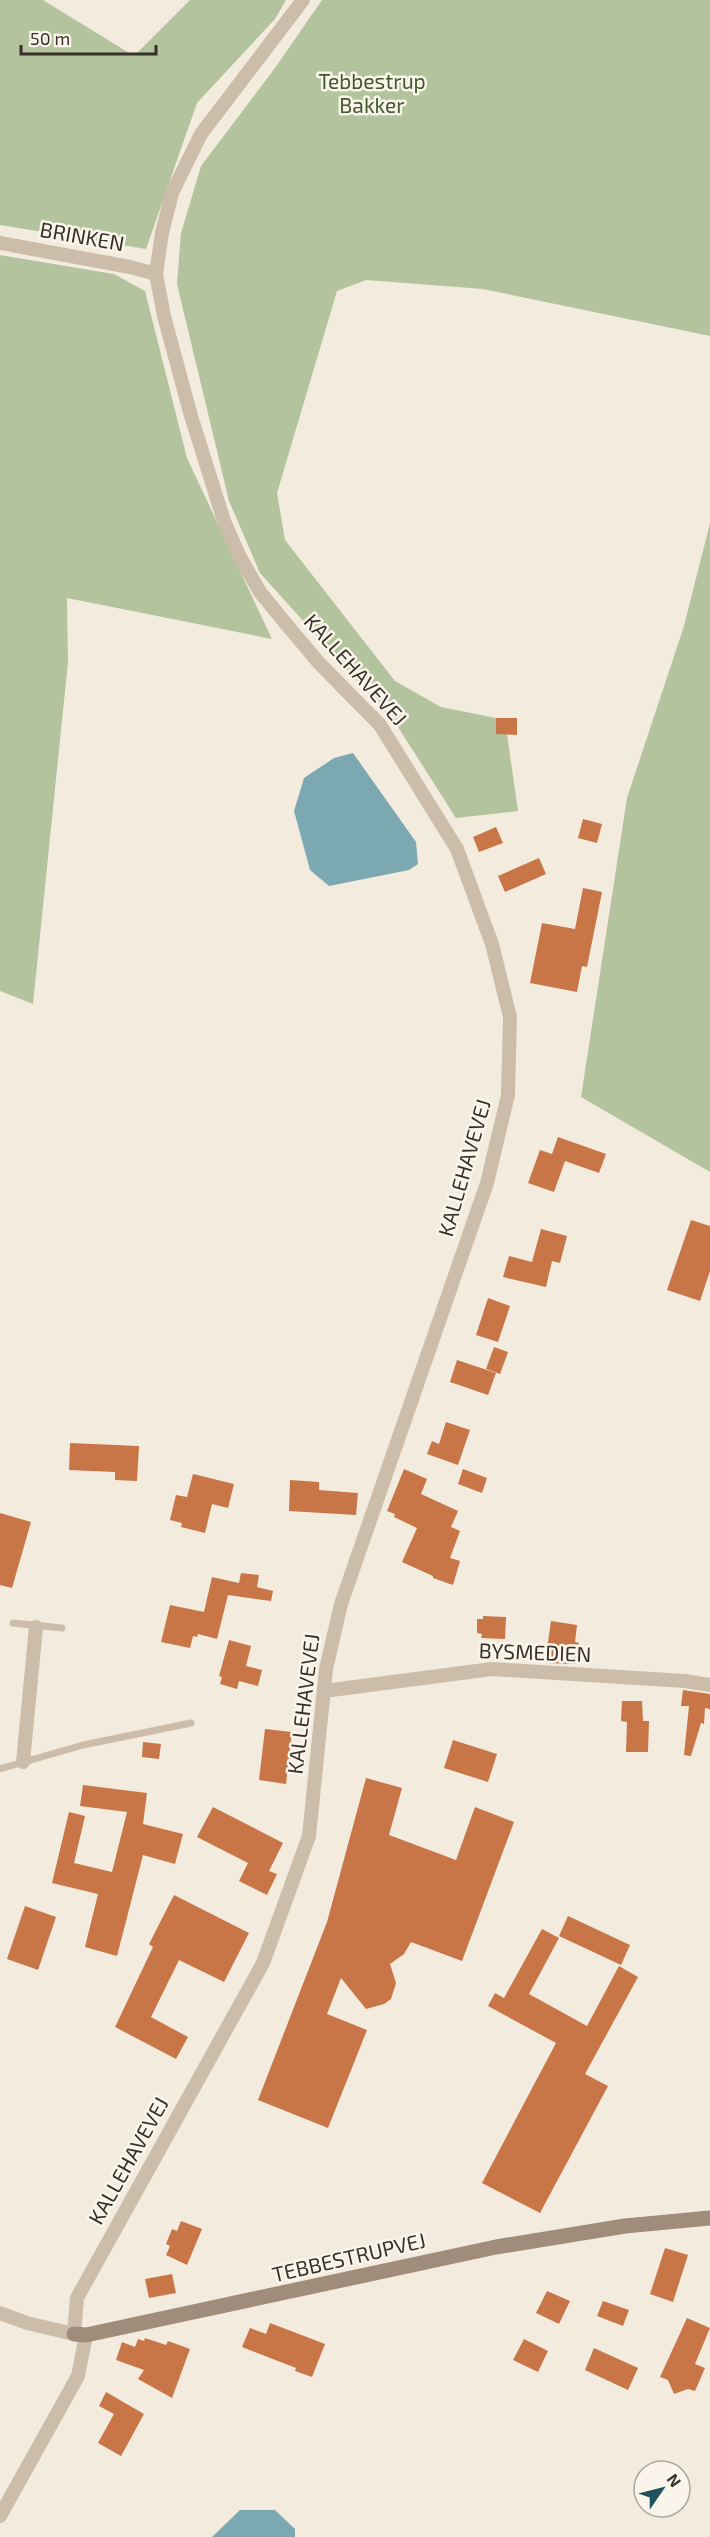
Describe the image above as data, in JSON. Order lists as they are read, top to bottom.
{
  "streets": {
    "street": [
      "BRINKEN",
      "KALLEHAVEVEJ",
      "BYSMEDIEN",
      "TEBBESTRUPVEJ"
    ]
  },
  "crossings": [
    ["BRINKEN", "KALLEHAVEVEJ"],
    ["KALLEHAVEVEJ", "BYSMEDIEN"],
    ["KALLEHAVEVEJ", "TEBBESTRUPVEJ"]
  ],
  "parks": ["Tebbestrup Bakker"],
  "scale_bar": "50 m",
  "north": "top right"
}
